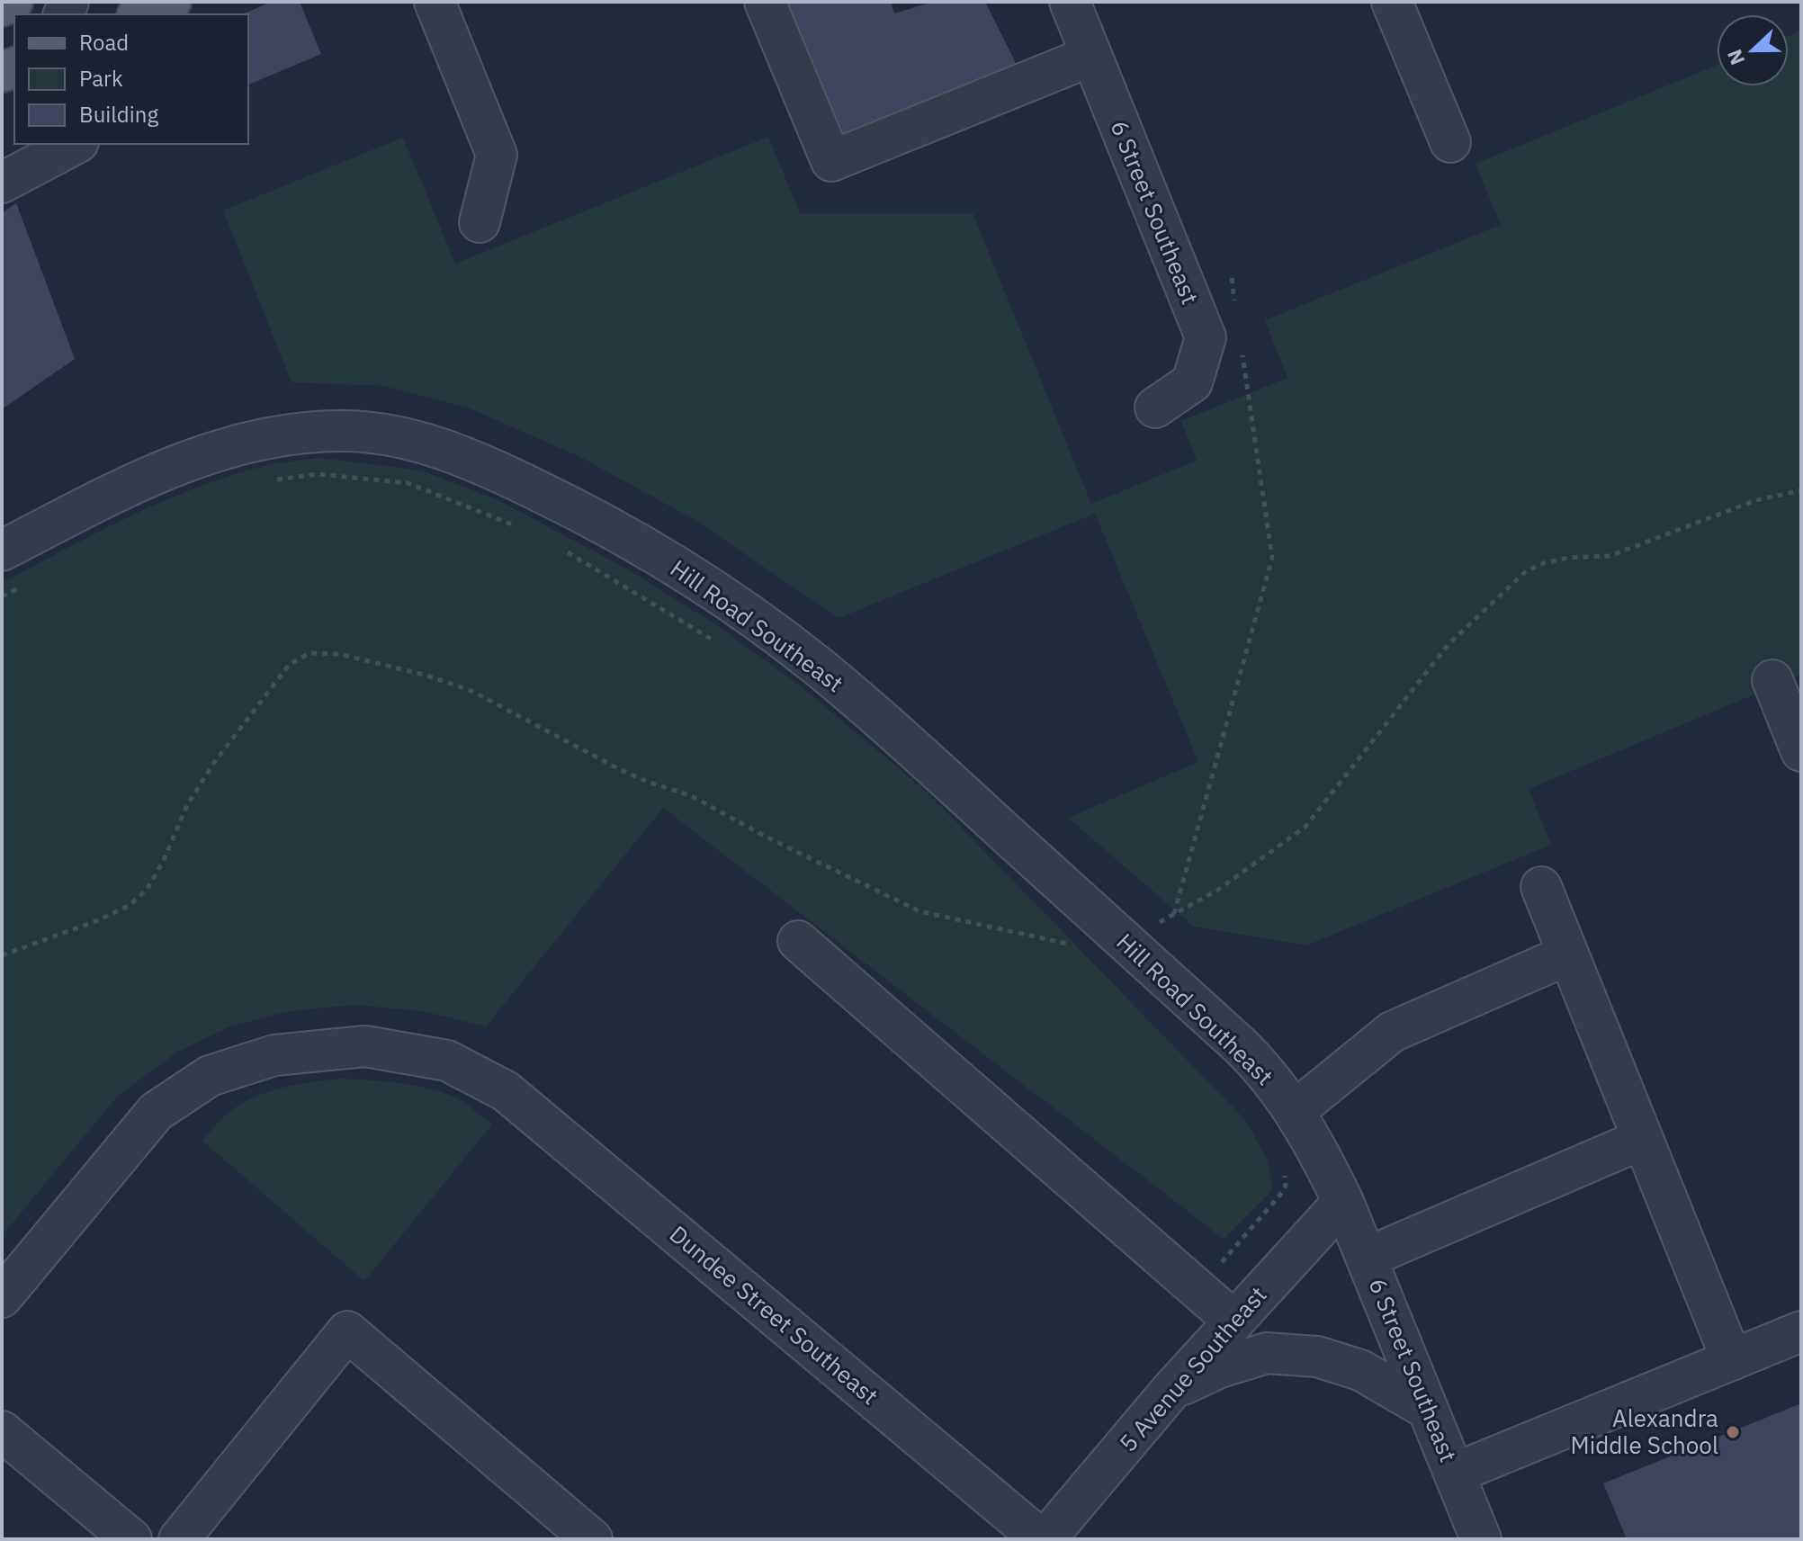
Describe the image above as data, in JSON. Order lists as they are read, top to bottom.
{
  "streets": {
    "street": [
      "6 Street Southeast",
      "Hill Road Southeast",
      "Dundee Street Southeast",
      "5 Avenue Southeast"
    ]
  },
  "crossings": [
    ["6 Street Southeast", "Hill Road Southeast"],
    ["6 Street Southeast", "5 Avenue Southeast"],
    ["Hill Road Southeast", "5 Avenue Southeast"],
    ["Dundee Street Southeast", "5 Avenue Southeast"]
  ],
  "places": ["Alexandra Middle School"],
  "legend": ["Road", "Park", "Building"],
  "north": "left"
}
